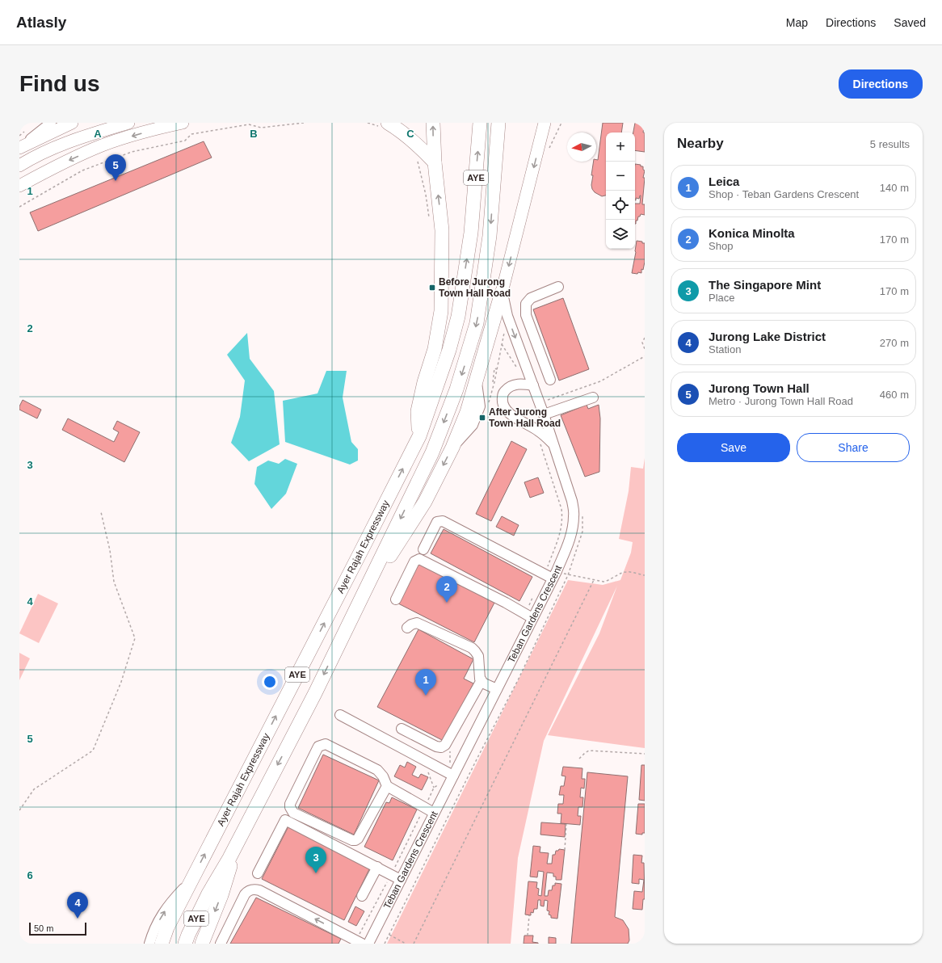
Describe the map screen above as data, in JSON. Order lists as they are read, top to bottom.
{
  "streets": {
    "highway": ["AYE", "Ayer Rajah Expressway"],
    "street": ["Teban Gardens Crescent"]
  },
  "places": {
    "transit": ["Before Jurong Town Hall Road", "After Jurong Town Hall Road"]
  },
  "scale_bar": "50 m",
  "north": "left",
  "page": {
    "header": "Atlasly",
    "nav": ["Map", "Directions", "Saved"],
    "buttons": [
      "Directions",
      ["Save", "Share"]
    ],
    "title": "Find us",
    "heading": ["Nearby", "5 results"],
    "map_buttons": ["+", "−"],
    "pins": [
      "5",
      "2",
      "1",
      "3",
      "4"
    ],
    "list": [
      {
        "mark": "1",
        "name": "Leica",
        "note": "Shop · Teban Gardens Crescent",
        "value": "140 m"
      },
      {
        "mark": "2",
        "name": "Konica Minolta",
        "note": "Shop",
        "value": "170 m"
      },
      {
        "mark": "3",
        "name": "The Singapore Mint",
        "note": "Place",
        "value": "170 m"
      },
      {
        "mark": "4",
        "name": "Jurong Lake District",
        "note": "Station",
        "value": "270 m"
      },
      {
        "mark": "5",
        "name": "Jurong Town Hall",
        "note": "Metro · Jurong Town Hall Road",
        "value": "460 m"
      }
    ],
    "scale": "50 m"
  },
  "grid": {
    "columns": ["A", "B", "C"],
    "rows": [
      "1",
      "2",
      "3",
      "4",
      "5",
      "6"
    ]
  }
}
